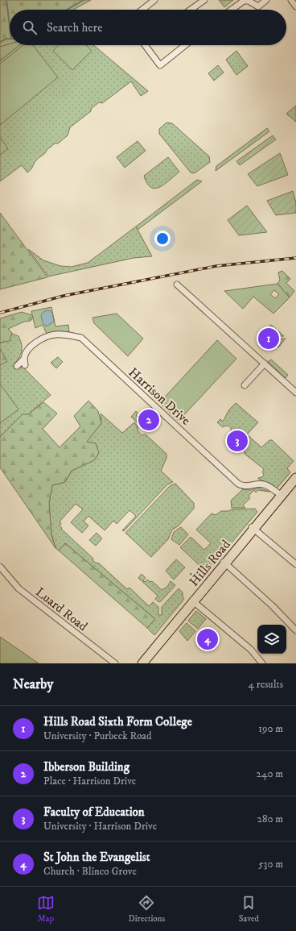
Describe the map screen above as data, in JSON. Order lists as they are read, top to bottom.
{
  "streets": {
    "main road": ["Hills Road"],
    "street": ["Harrison Drive", "Luard Road"]
  },
  "crossings": [
    ["Harrison Drive", "Hills Road"]
  ],
  "page": {
    "search": "Search here",
    "pins": [
      "1",
      "2",
      "3",
      "4"
    ],
    "heading": ["Nearby", "4 results"],
    "list": [
      {
        "mark": "1",
        "name": "Hills Road Sixth Form College",
        "note": "University · Purbeck Road",
        "value": "190 m"
      },
      {
        "mark": "2",
        "name": "Ibberson Building",
        "note": "Place · Harrison Drive",
        "value": "240 m"
      },
      {
        "mark": "3",
        "name": "Faculty of Education",
        "note": "University · Harrison Drive",
        "value": "280 m"
      },
      {
        "mark": "4",
        "name": "St John the Evangelist",
        "note": "Church · Blinco Grove",
        "value": "530 m"
      }
    ],
    "nav": ["Map", "Directions", "Saved"]
  }
}
